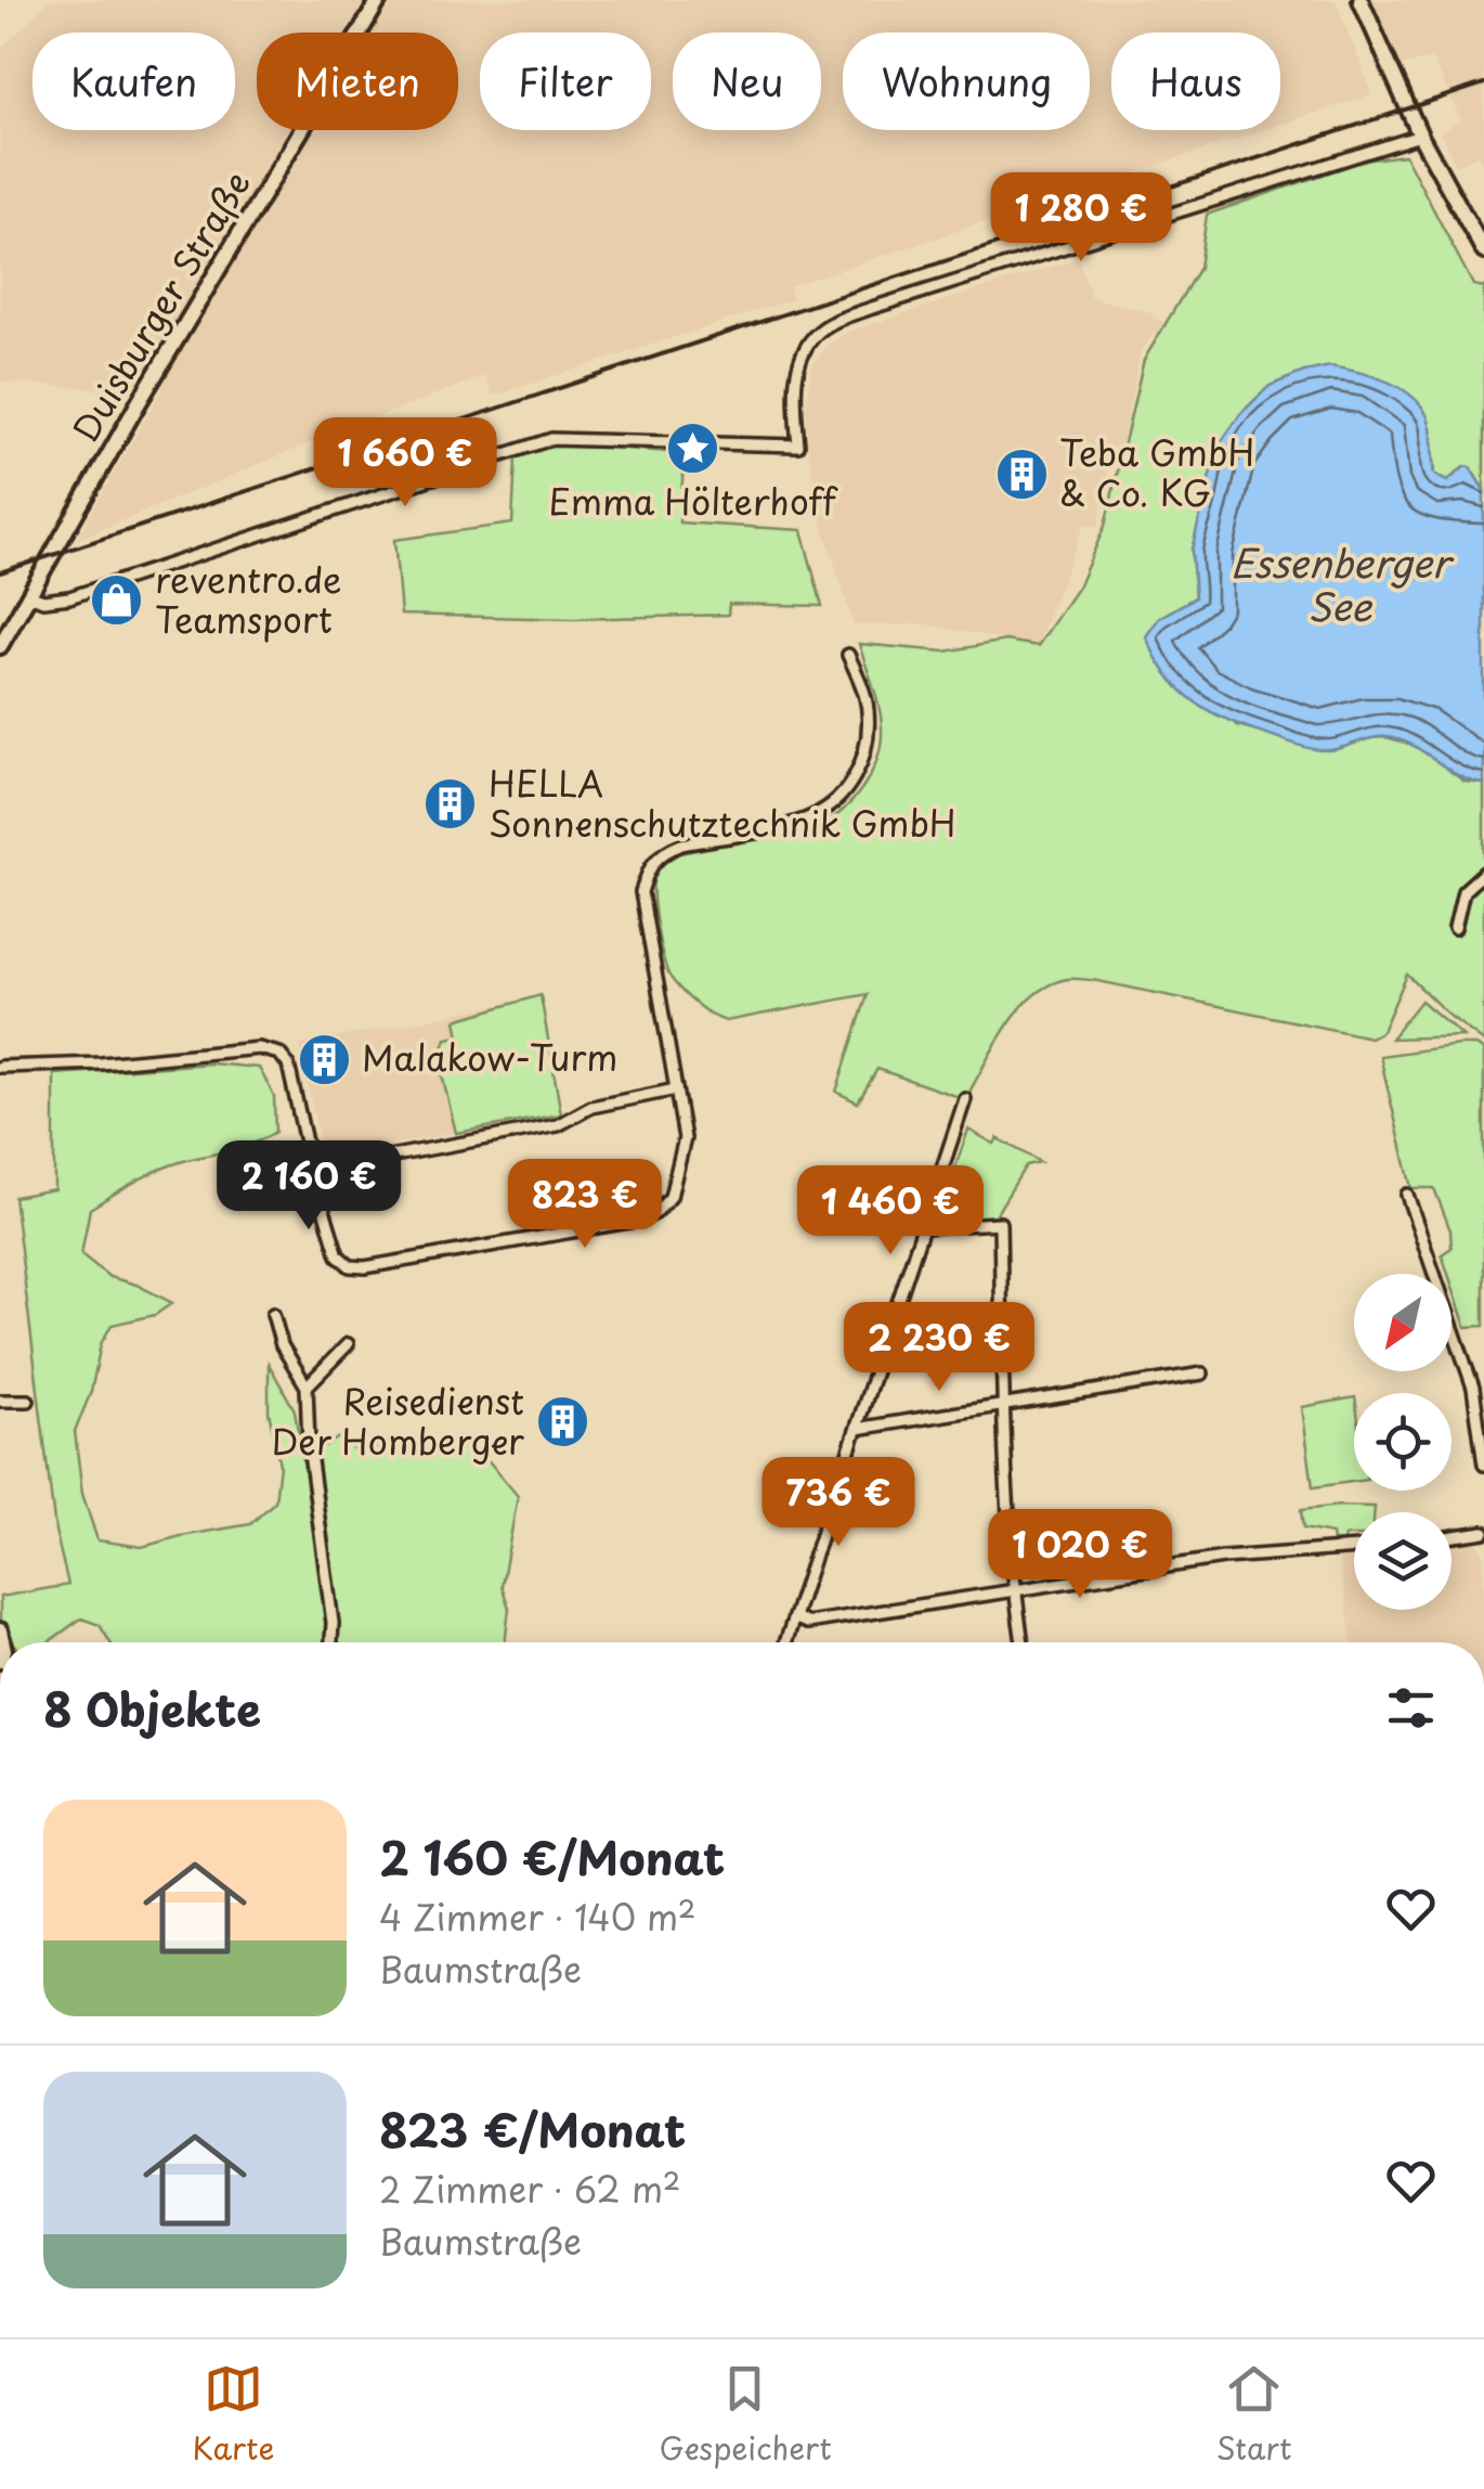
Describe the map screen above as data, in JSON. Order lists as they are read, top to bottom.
{
  "streets": {
    "main road": ["Duisburger Straße"]
  },
  "water": ["Essenberger See"],
  "places": {
    "place": ["Emma Hölterhoff"],
    "building": [
      "Teba GmbH & Co. KG",
      "HELLA Sonnenschutztechnik GmbH",
      "Malakow-Turm",
      "Reisedienst Der Homberger"
    ],
    "shop": ["reventro.de Teamsport"]
  },
  "north": "bottom left",
  "page": {
    "chip": [
      "Kaufen",
      "Mieten",
      "Filter",
      "Neu",
      "Wohnung",
      "Haus"
    ],
    "price": [
      "1 280 €",
      "1 660 €",
      "2 160 €",
      "823 €",
      "1 460 €",
      "2 230 €",
      "736 €",
      "1 020 €"
    ],
    "heading": "8 Objekte",
    "list": [
      {
        "name": "2 160 €/Monat",
        "note": "4 Zimmer · 140 m² · Baumstraße"
      },
      {
        "name": "823 €/Monat",
        "note": "2 Zimmer · 62 m² · Baumstraße"
      }
    ],
    "tabs": ["Karte", "Gespeichert", "Start"]
  }
}
